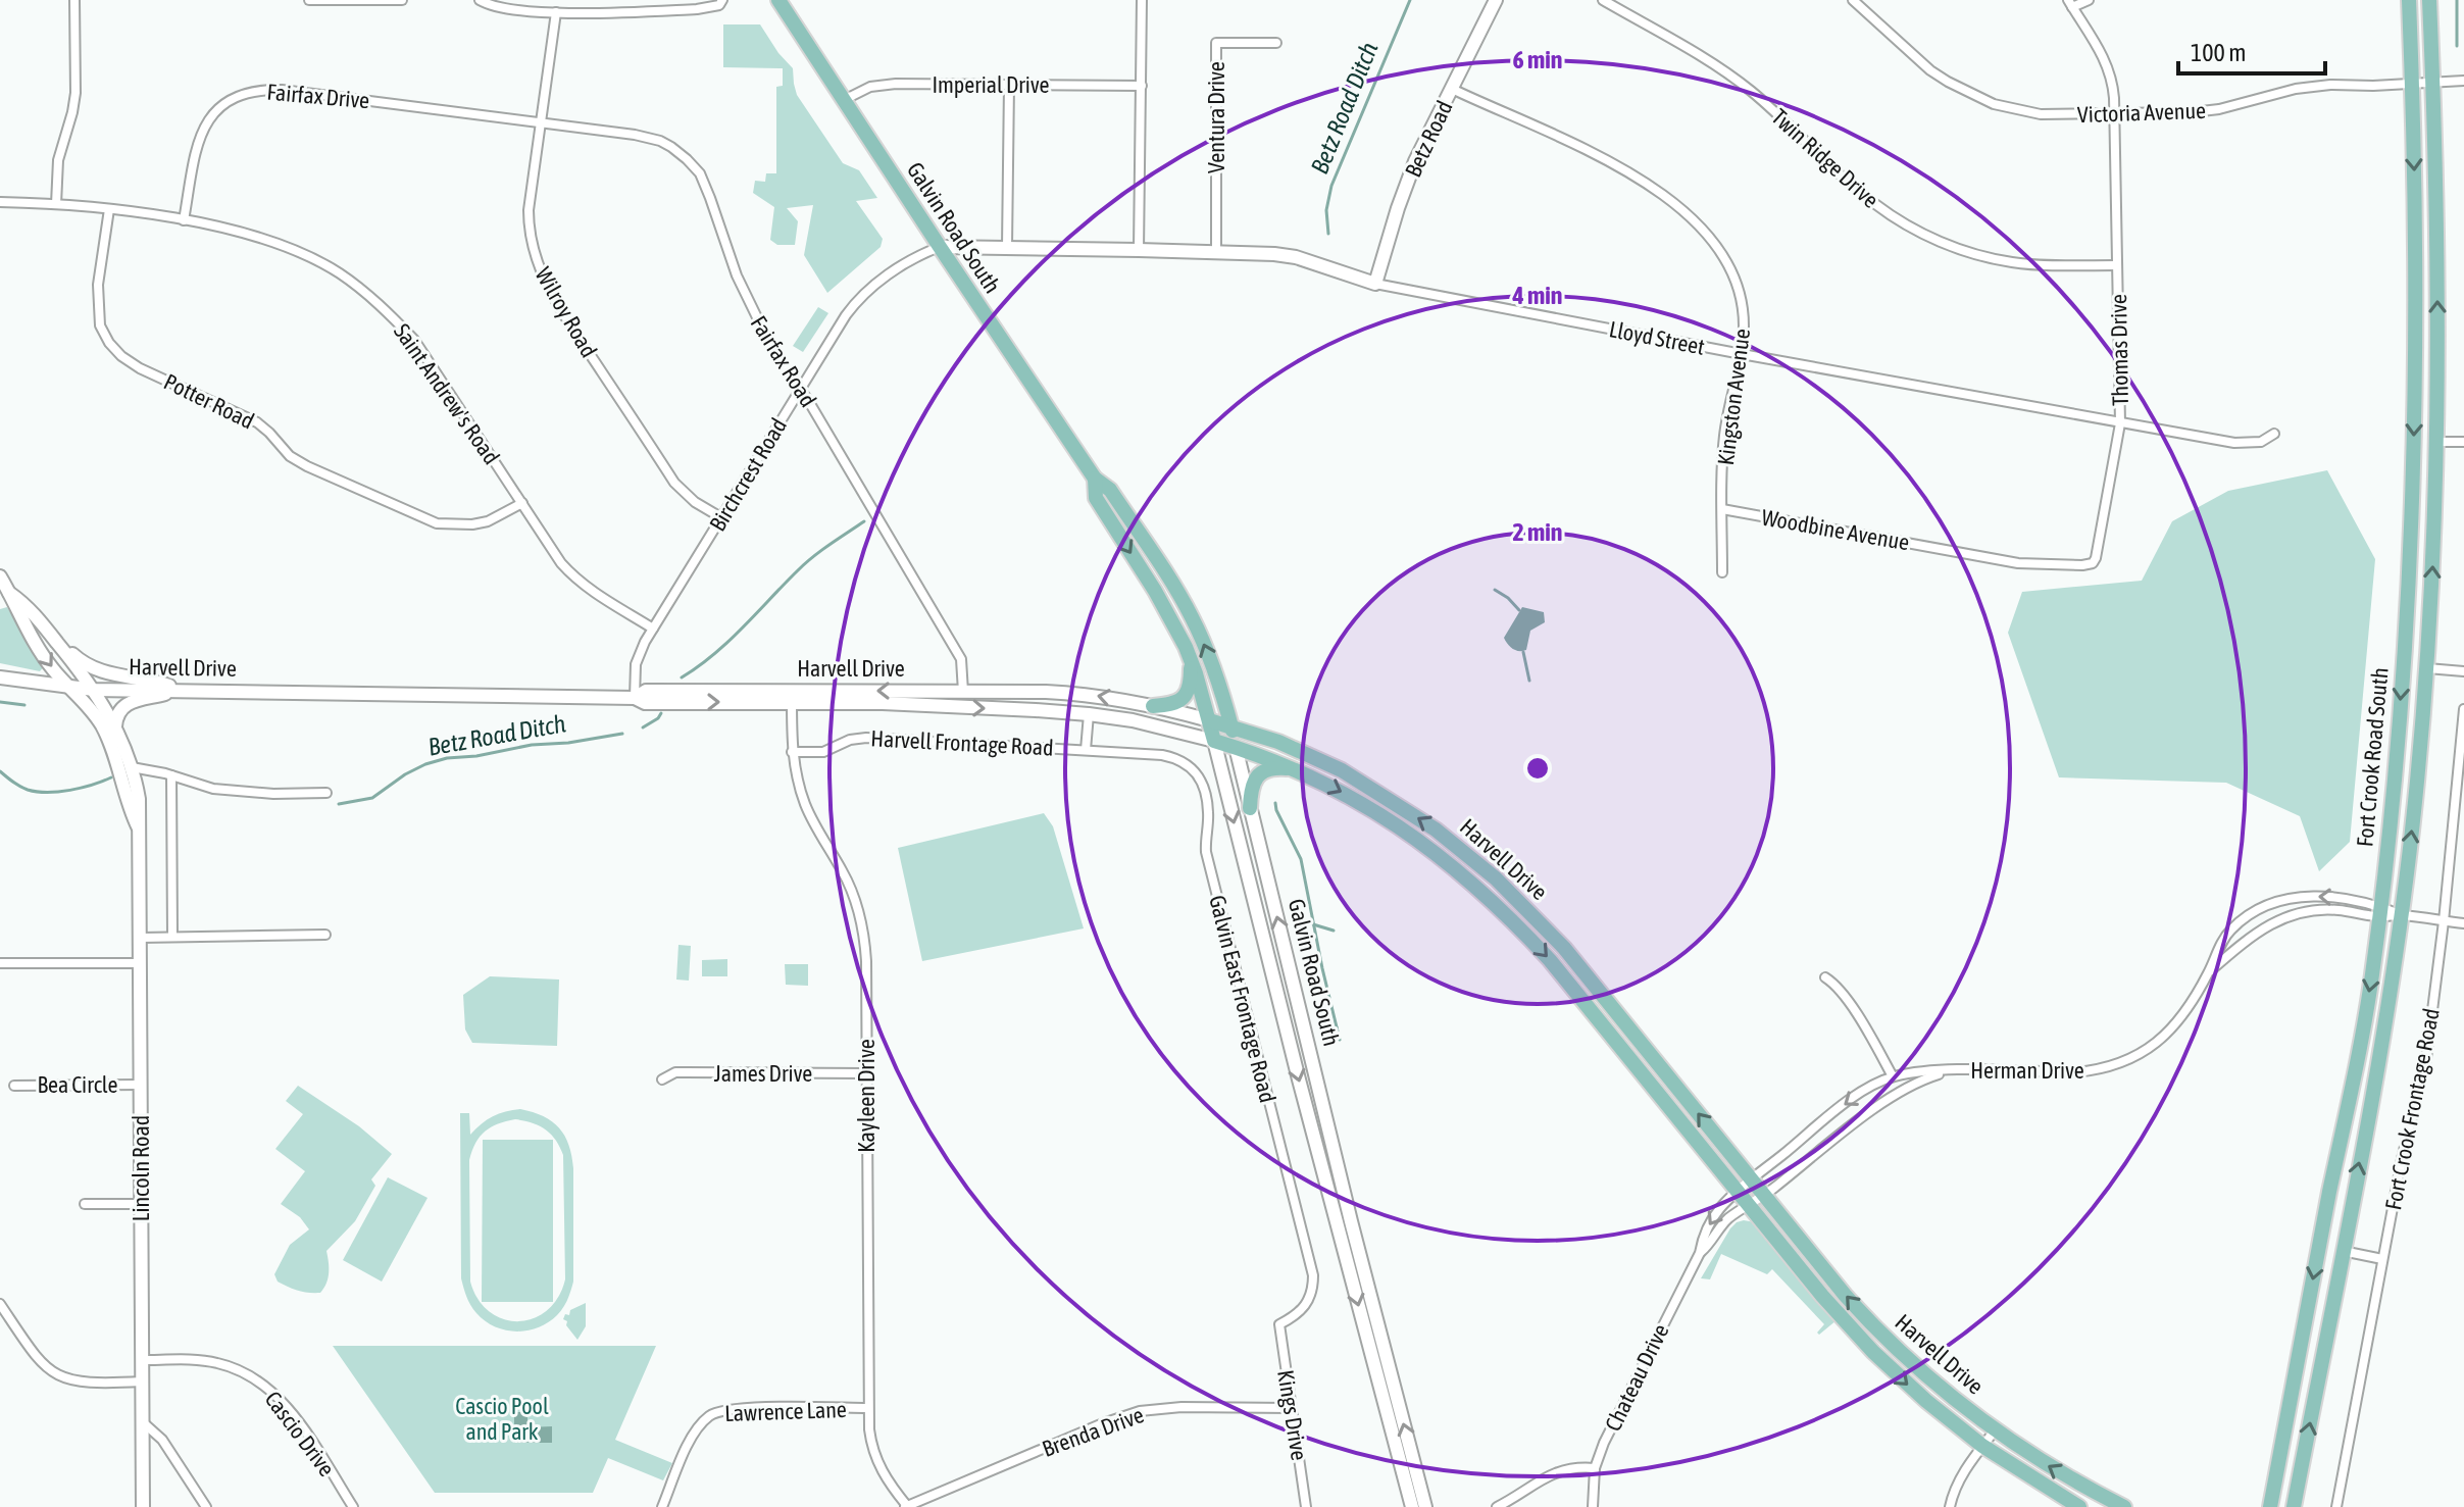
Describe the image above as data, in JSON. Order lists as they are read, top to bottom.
{
  "streets": {
    "main road": [
      "Betz Road",
      "Galvin Road South",
      "Lloyd Street",
      "Harvell Drive",
      "Fort Crook Road South",
      "Lincoln Road"
    ],
    "street": [
      "Imperial Drive",
      "Fairfax Drive",
      "Victoria Avenue",
      "Ventura Drive",
      "Twin Ridge Drive",
      "Wilroy Road",
      "Thomas Drive",
      "Fairfax Road",
      "Saint Andrew's Road",
      "Kingston Avenue",
      "Potter Road",
      "Birchcrest Road",
      "Woodbine Avenue",
      "Harvell Frontage Road",
      "Galvin East Frontage Road",
      "Herman Drive",
      "James Drive",
      "Bea Circle",
      "Kayleen Drive",
      "Fort Crook Frontage Road",
      "Chateau Drive",
      "Lawrence Lane",
      "Kings Drive",
      "Brenda Drive",
      "Cascio Drive"
    ]
  },
  "crossings": [
    ["Imperial Drive", "Galvin Road South"],
    ["Fairfax Drive", "Wilroy Road"],
    ["Fairfax Drive", "Fairfax Road"],
    ["Fairfax Drive", "Saint Andrew's Road"],
    ["Victoria Avenue", "Thomas Drive"],
    ["Victoria Avenue", "Fort Crook Road South"],
    ["Ventura Drive", "Lloyd Street"],
    ["Betz Road", "Lloyd Street"],
    ["Betz Road", "Kingston Avenue"],
    ["Twin Ridge Drive", "Thomas Drive"],
    ["Galvin Road South", "Lloyd Street"],
    ["Galvin Road South", "Birchcrest Road"],
    ["Galvin Road South", "Harvell Drive"],
    ["Wilroy Road", "Fairfax Road"],
    ["Wilroy Road", "Birchcrest Road"],
    ["Lloyd Street", "Thomas Drive"],
    ["Lloyd Street", "Kingston Avenue"],
    ["Lloyd Street", "Birchcrest Road"],
    ["Thomas Drive", "Woodbine Avenue"],
    ["Fairfax Road", "Birchcrest Road"],
    ["Fairfax Road", "Harvell Drive"],
    ["Saint Andrew's Road", "Potter Road"],
    ["Saint Andrew's Road", "Birchcrest Road"],
    ["Kingston Avenue", "Woodbine Avenue"],
    ["Birchcrest Road", "Harvell Drive"],
    ["Harvell Drive", "Herman Drive"],
    ["Harvell Drive", "Kayleen Drive"],
    ["Harvell Drive", "Lincoln Road"],
    ["Harvell Drive", "Chateau Drive"],
    ["Harvell Frontage Road", "Galvin East Frontage Road"],
    ["Harvell Frontage Road", "Kayleen Drive"],
    ["Fort Crook Road South", "Herman Drive"],
    ["Galvin East Frontage Road", "Kings Drive"],
    ["Herman Drive", "Fort Crook Frontage Road"],
    ["Herman Drive", "Chateau Drive"],
    ["James Drive", "Kayleen Drive"],
    ["Bea Circle", "Lincoln Road"],
    ["Kayleen Drive", "Lawrence Lane"],
    ["Kayleen Drive", "Brenda Drive"],
    ["Lincoln Road", "Cascio Drive"],
    ["Kings Drive", "Brenda Drive"]
  ],
  "water": ["Betz Road Ditch"],
  "parks": ["Cascio Pool and Park"],
  "scale_bar": "100 m",
  "rings": ["6 min", "4 min", "2 min"]
}
